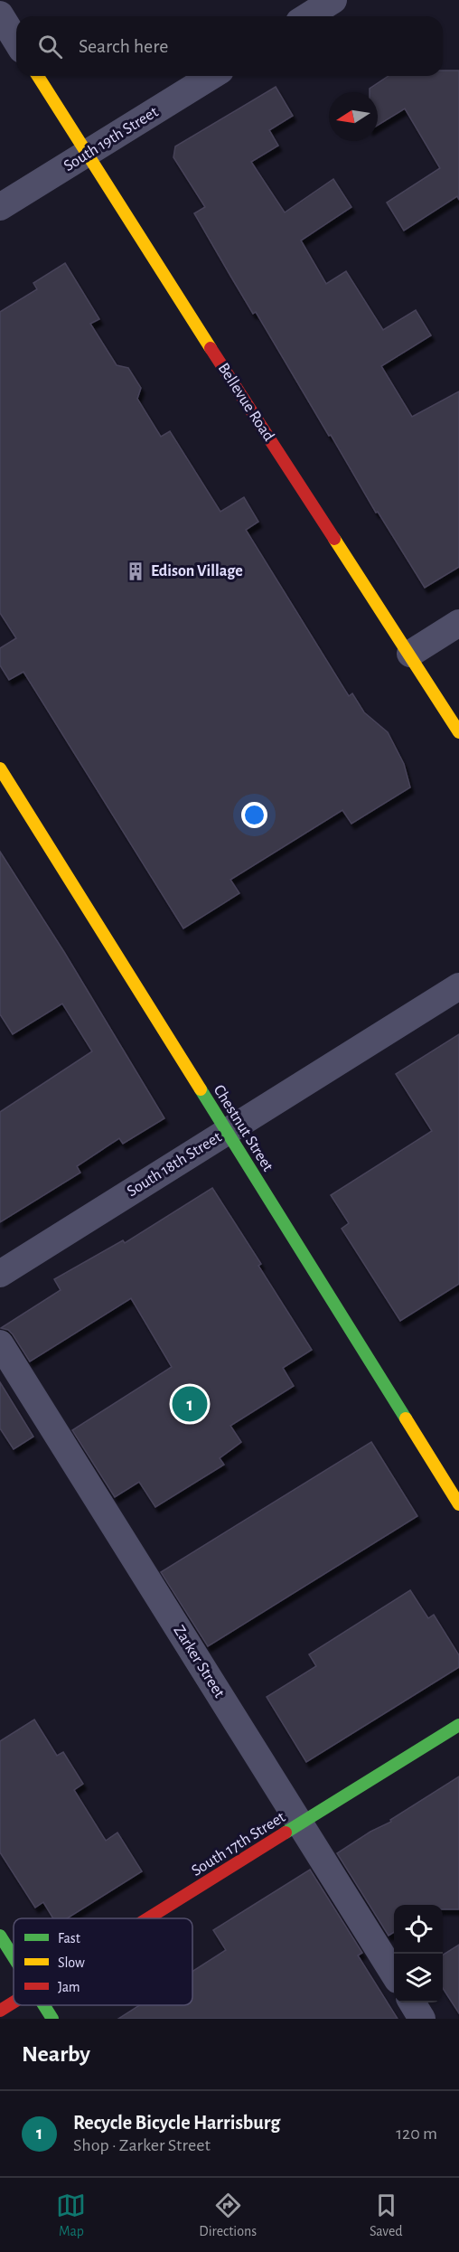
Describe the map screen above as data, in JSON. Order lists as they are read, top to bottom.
{
  "streets": {
    "street": [
      "South 19th Street",
      "Bellevue Road",
      "Chestnut Street",
      "South 18th Street",
      "Zarker Street",
      "South 17th Street"
    ]
  },
  "crossings": [
    ["South 19th Street", "Bellevue Road"],
    ["Chestnut Street", "South 18th Street"],
    ["Zarker Street", "South 17th Street"]
  ],
  "places": {
    "building": ["Edison Village"]
  },
  "legend": ["Fast", "Slow", "Jam"],
  "north": "left",
  "page": {
    "search": "Search here",
    "pins": "1",
    "heading": "Nearby",
    "list": [
      {
        "mark": "1",
        "name": "Recycle Bicycle Harrisburg",
        "note": "Shop · Zarker Street",
        "value": "120 m"
      }
    ],
    "nav": ["Map", "Directions", "Saved"]
  }
}
